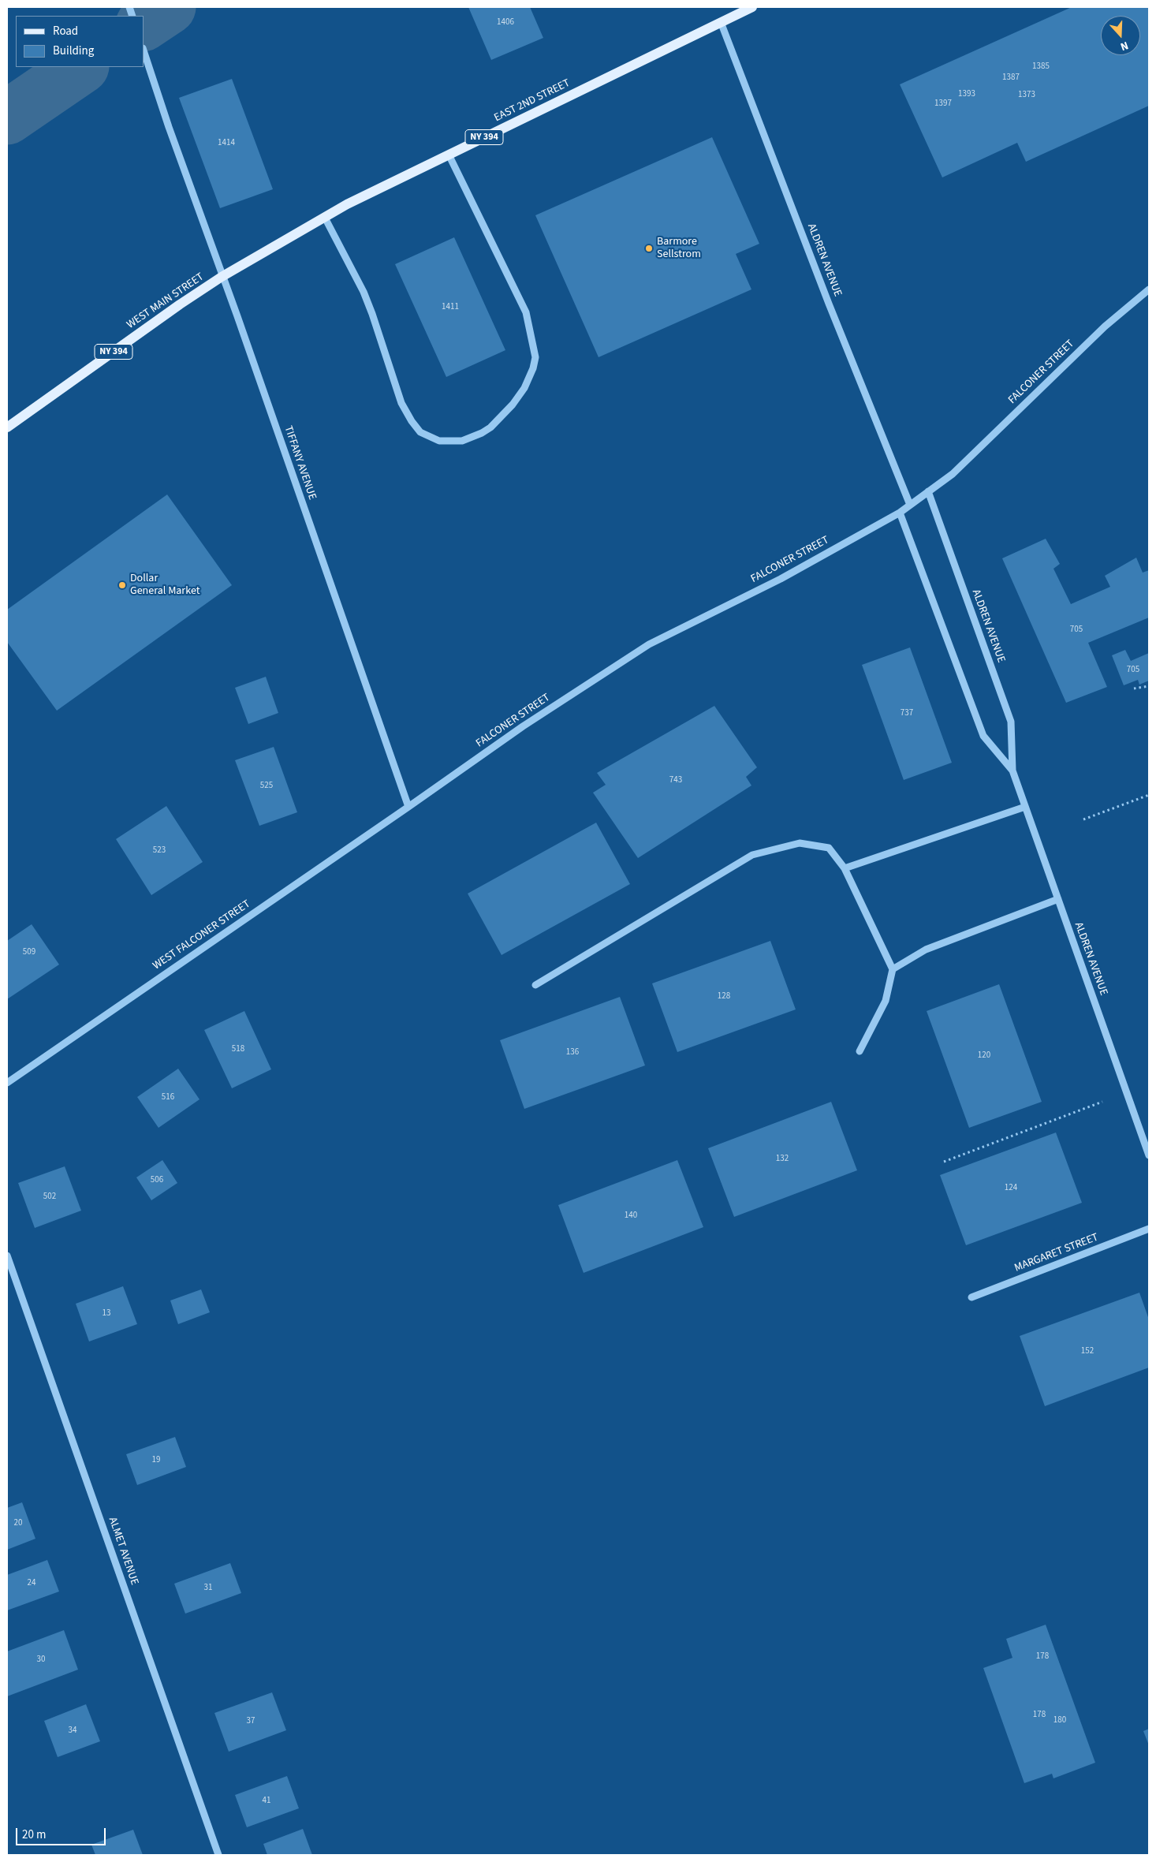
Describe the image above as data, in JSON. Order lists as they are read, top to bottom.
{
  "streets": {
    "main road": ["EAST 2ND STREET", "NY 394", "WEST MAIN STREET"],
    "street": [
      "ALDREN AVENUE",
      "FALCONER STREET",
      "TIFFANY AVENUE",
      "WEST FALCONER STREET",
      "MARGARET STREET",
      "ALMET AVENUE"
    ]
  },
  "crossings": [
    ["EAST 2ND STREET", "ALDREN AVENUE"],
    ["EAST 2ND STREET", "WEST MAIN STREET"],
    ["EAST 2ND STREET", "TIFFANY AVENUE"],
    ["ALDREN AVENUE", "FALCONER STREET"],
    ["WEST MAIN STREET", "TIFFANY AVENUE"],
    ["FALCONER STREET", "TIFFANY AVENUE"],
    ["FALCONER STREET", "WEST FALCONER STREET"],
    ["TIFFANY AVENUE", "WEST FALCONER STREET"]
  ],
  "places": ["Barmore Sellstrom", "Dollar General Market"],
  "house_numbers": [
    "1406",
    "1385",
    "1387",
    "1393",
    "1373",
    "1397",
    "1414",
    "1411",
    "705",
    "705",
    "737",
    "743",
    "525",
    "523",
    "509",
    "128",
    "518",
    "136",
    "120",
    "516",
    "132",
    "506",
    "124",
    "502",
    "140",
    "13",
    "152",
    "19",
    "20",
    "24",
    "31",
    "178",
    "30",
    "178",
    "180",
    "37",
    "34",
    "41"
  ],
  "legend": ["Road", "Building"],
  "scale_bar": "20 m",
  "north": "bottom"
}
